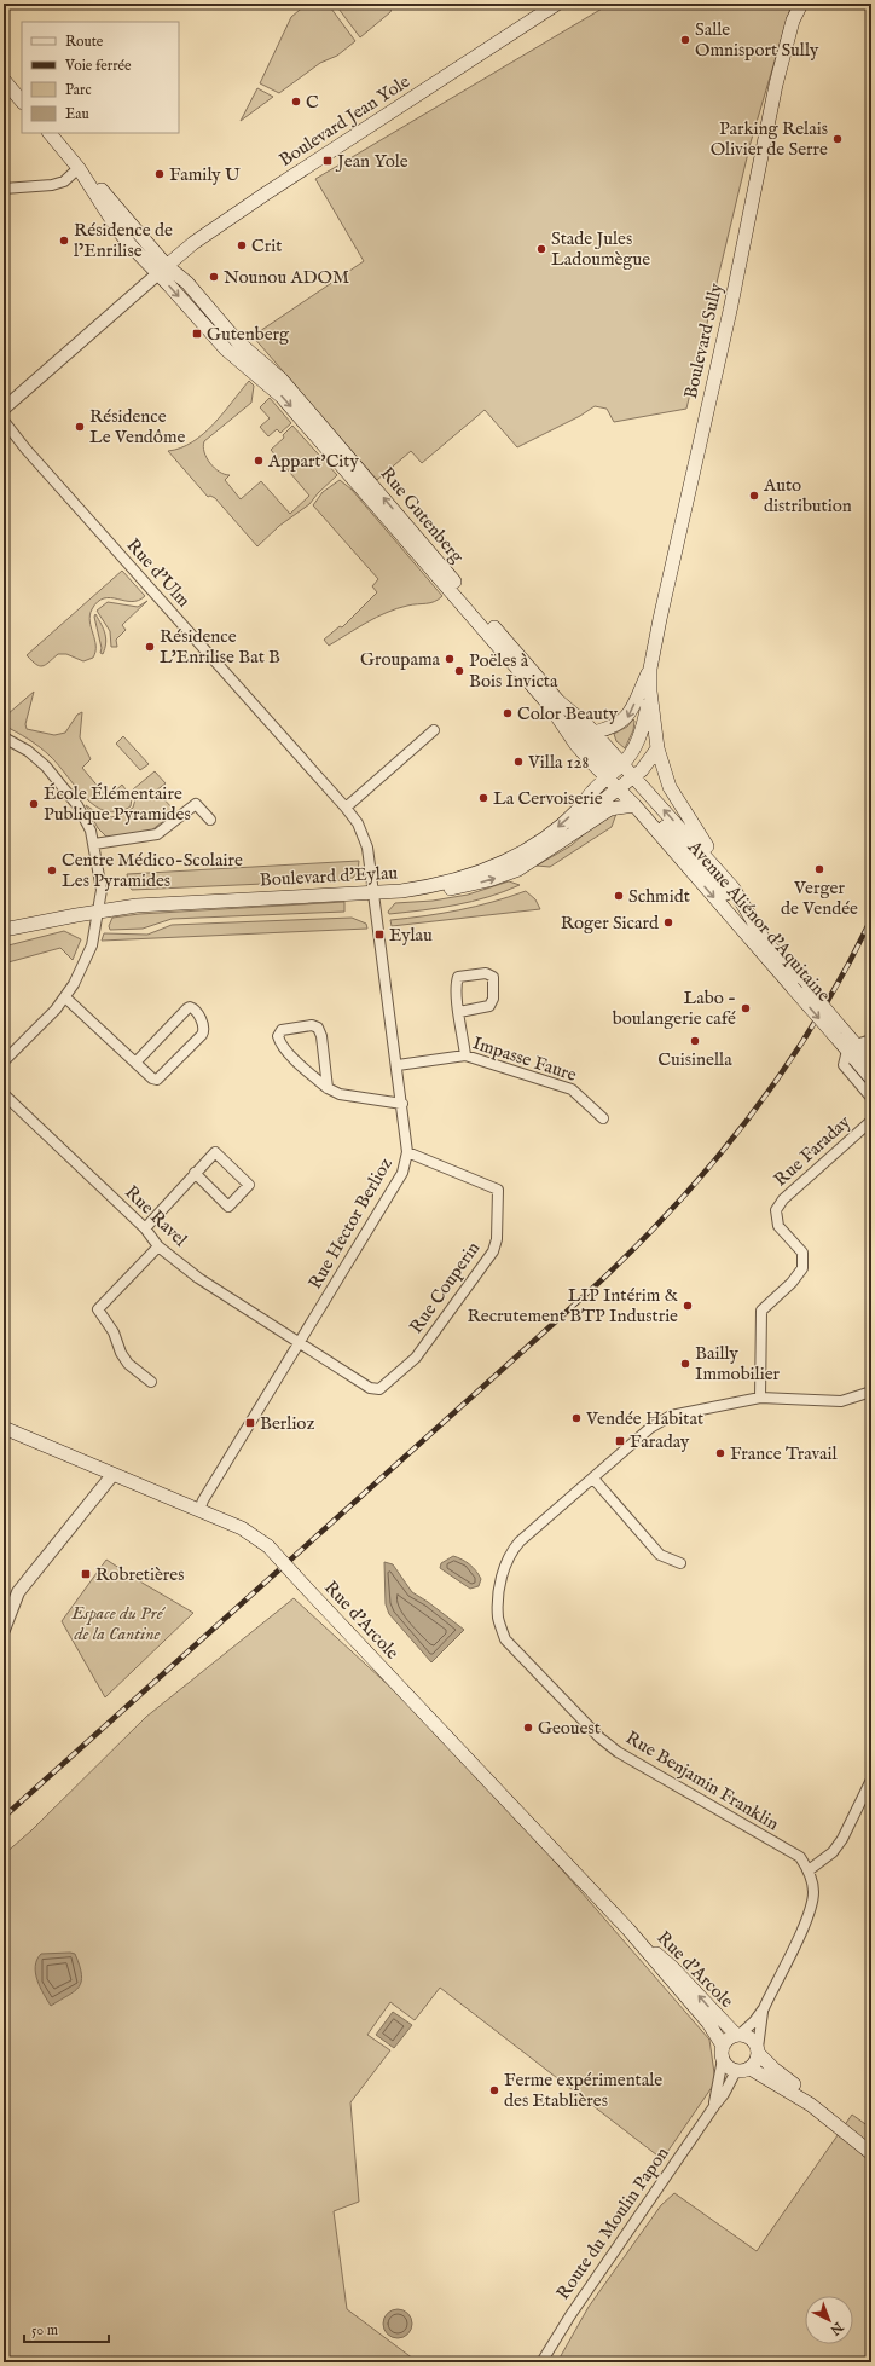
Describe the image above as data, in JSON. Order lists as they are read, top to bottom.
{
  "streets": {
    "main road": [
      "Boulevard Jean Yole",
      "Boulevard Sully",
      "Rue Gutenberg",
      "Boulevard d'Eylau",
      "Avenue Aliénor d'Aquitaine",
      "Rue d'Arcole"
    ],
    "street": [
      "Rue d'Ulm",
      "Impasse Faure",
      "Rue Faraday",
      "Rue Ravel",
      "Rue Hector Berlioz",
      "Rue Couperin",
      "Rue Benjamin Franklin",
      "Route du Moulin Papon"
    ]
  },
  "crossings": [
    ["Boulevard Jean Yole", "Rue Gutenberg"],
    ["Boulevard Sully", "Rue Gutenberg"],
    ["Boulevard Sully", "Boulevard d'Eylau"],
    ["Boulevard Sully", "Avenue Aliénor d'Aquitaine"],
    ["Rue Gutenberg", "Boulevard d'Eylau"],
    ["Rue Gutenberg", "Avenue Aliénor d'Aquitaine"],
    ["Rue d'Ulm", "Boulevard d'Eylau"],
    ["Rue d'Ulm", "Rue Hector Berlioz"],
    ["Boulevard d'Eylau", "Avenue Aliénor d'Aquitaine"],
    ["Boulevard d'Eylau", "Rue Hector Berlioz"],
    ["Impasse Faure", "Rue Hector Berlioz"],
    ["Rue Faraday", "Rue Benjamin Franklin"],
    ["Rue Ravel", "Rue Hector Berlioz"],
    ["Rue Ravel", "Rue Couperin"],
    ["Rue Hector Berlioz", "Rue Couperin"],
    ["Rue Hector Berlioz", "Rue d'Arcole"],
    ["Rue d'Arcole", "Route du Moulin Papon"]
  ],
  "parks": ["Espace du Pré de la Cantine"],
  "places": {
    "other": [
      "Salle Omnisport Sully",
      "C",
      "Parking Relais Olivier de Serre",
      "Family U",
      "Résidence de l’Enrilise",
      "Crit",
      "Stade Jules Ladoumègue",
      "Nounou ADOM",
      "Résidence Le Vendôme",
      "Appart'City",
      "Auto distribution",
      "Résidence L'Enrilise Bat B",
      "Groupama",
      "Poëles à Bois Invicta",
      "Color Beauty",
      "Villa 128",
      "La Cervoiserie",
      "École Élémentaire Publique Pyramides",
      "Verger de Vendée",
      "Centre Médico-Scolaire Les Pyramides",
      "Schmidt",
      "Roger Sicard",
      "Labo - boulangerie café",
      "Cuisinella",
      "LIP Intérim & Recrutement BTP Industrie",
      "Bailly Immobilier",
      "Vendée Habitat",
      "France Travail",
      "Geouest",
      "Ferme expérimentale des Etablières"
    ],
    "transit": [
      "Jean Yole",
      "Gutenberg",
      "Eylau",
      "Berlioz",
      "Faraday",
      "Robretières"
    ]
  },
  "legend": [
    "Route",
    "Voie ferrée",
    "Parc",
    "Eau"
  ],
  "scale_bar": "50 m",
  "north": "bottom right"
}
